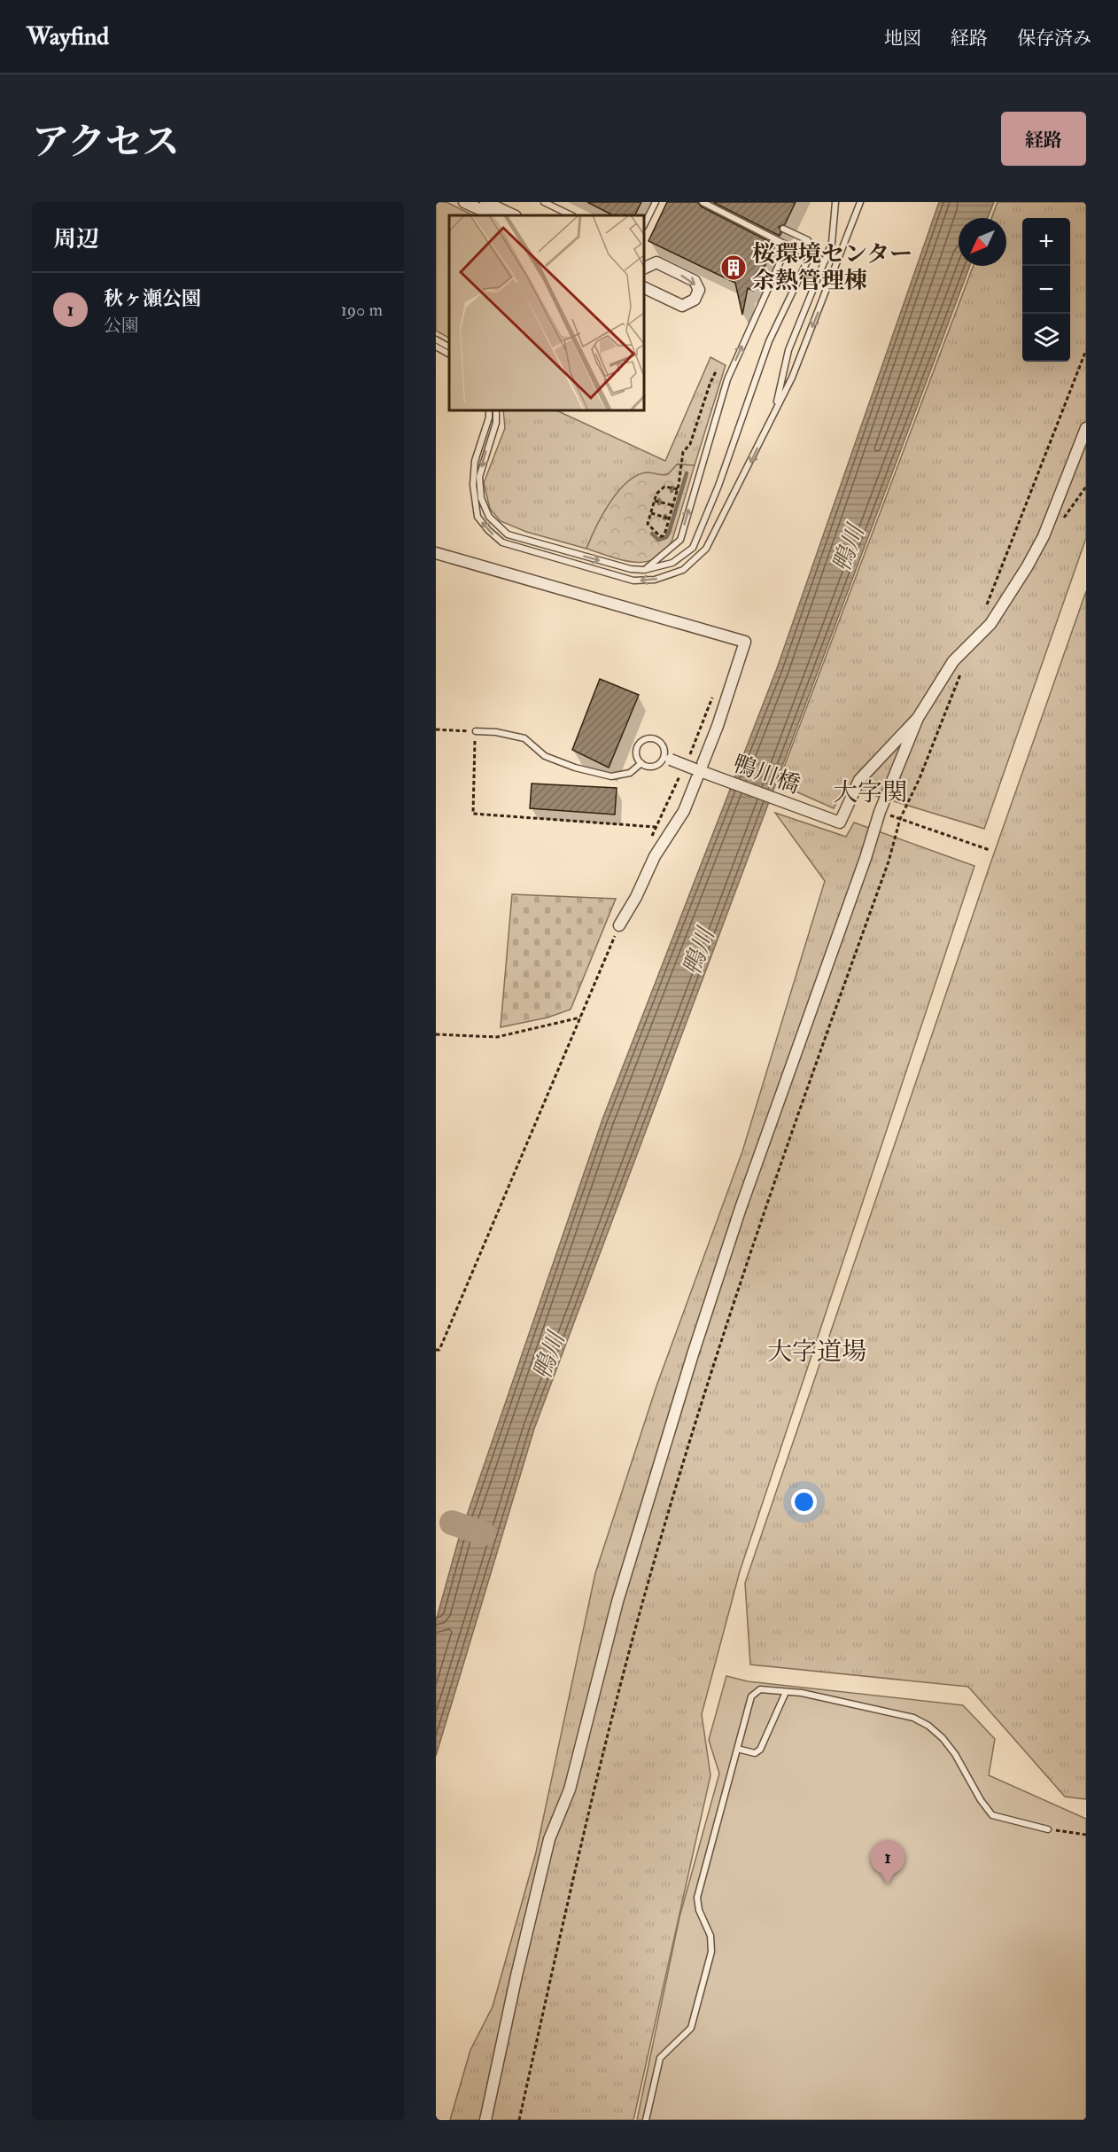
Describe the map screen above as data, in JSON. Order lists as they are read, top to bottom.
{
  "streets": {
    "street": ["鴨川橋"]
  },
  "districts": ["大字関", "大字道場"],
  "water": ["鴨川"],
  "places": {
    "building": ["桜環境センター 余熱管理棟"]
  },
  "north": "bottom left",
  "page": {
    "header": "Wayfind",
    "nav": ["地図", "経路", "保存済み"],
    "title": "アクセス",
    "buttons": "経路",
    "heading": "周辺",
    "map_buttons": ["+", "−"],
    "list": [
      {
        "mark": "1",
        "name": "秋ヶ瀬公園",
        "note": "公園",
        "value": "190 m"
      }
    ],
    "pins": "1"
  }
}
